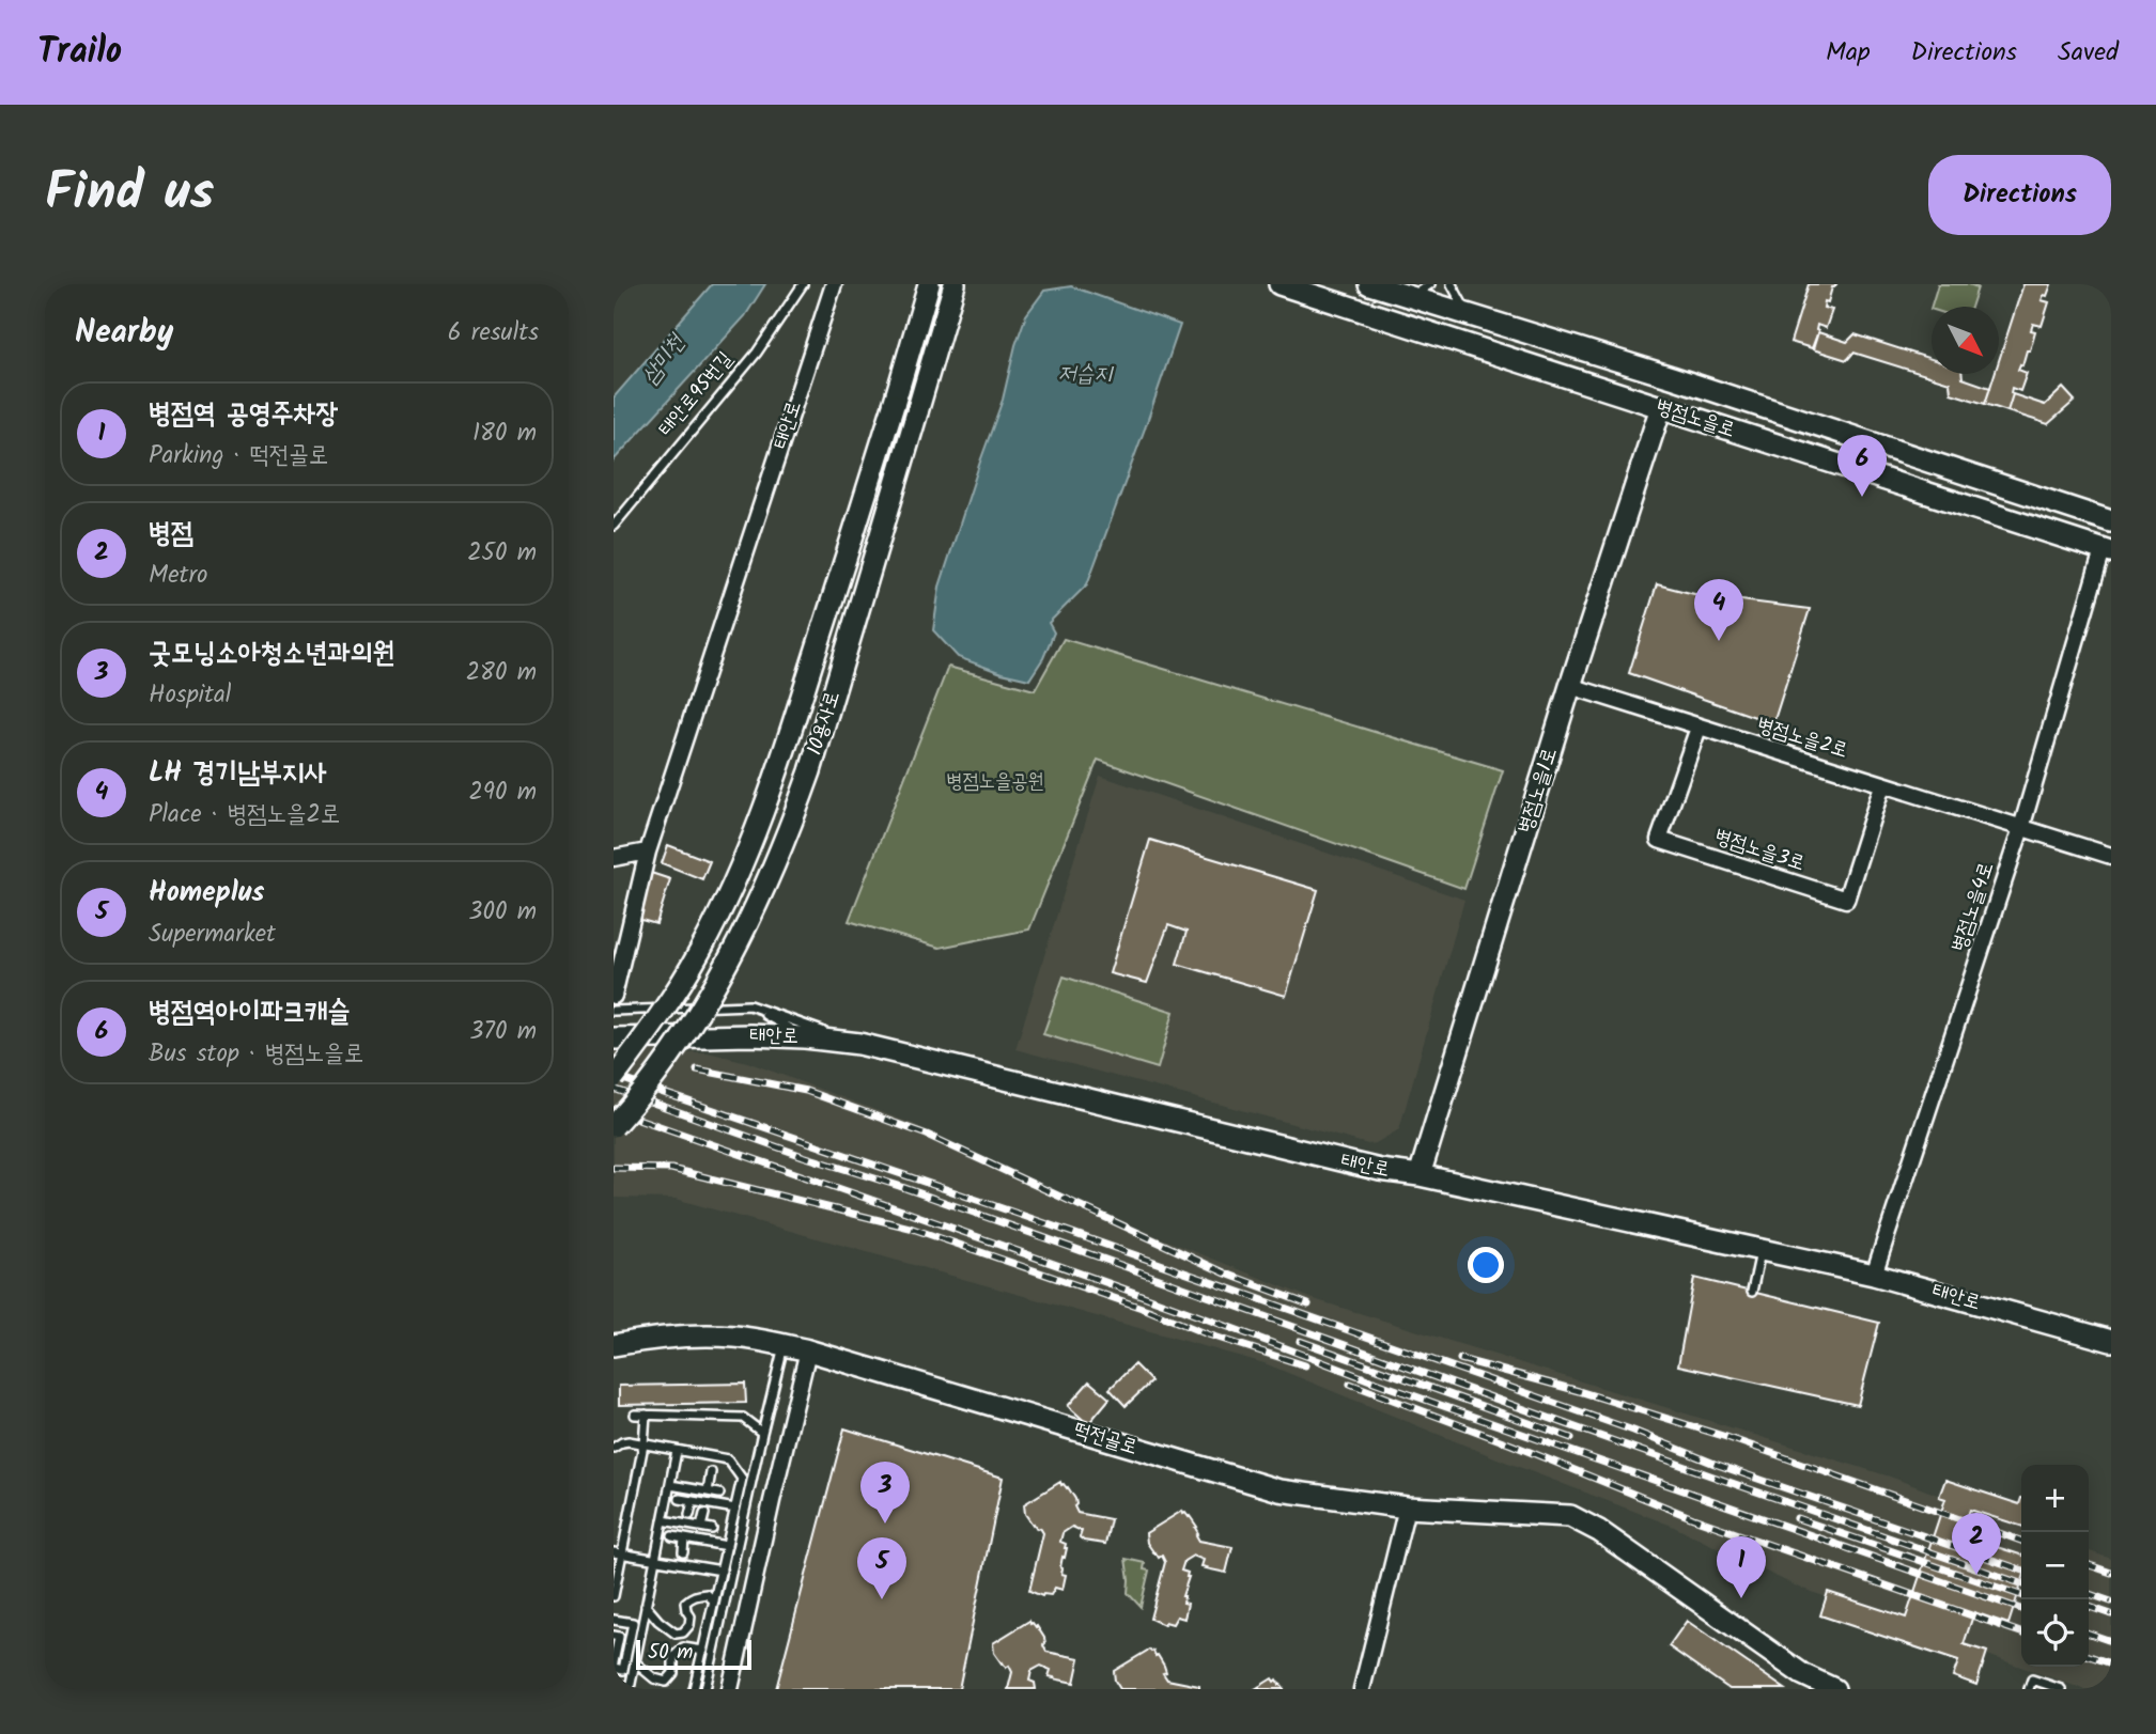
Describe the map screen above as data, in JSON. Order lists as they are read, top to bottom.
{
  "streets": {
    "street": [
      "병점노을로",
      "태안로",
      "10용사로",
      "병점노을2로",
      "병점노을1로",
      "병점노을3로",
      "병점노을4로",
      "떡전골로"
    ],
    "lane": ["태안로95번길"]
  },
  "crossings": [
    ["병점노을로", "병점노을1로"],
    ["병점노을로", "병점노을4로"],
    ["태안로", "병점노을1로"],
    ["태안로", "병점노을4로"],
    ["병점노을2로", "병점노을1로"],
    ["병점노을2로", "병점노을3로"],
    ["병점노을2로", "병점노을4로"]
  ],
  "water": ["삼미천", "저습지"],
  "parks": ["병점노을공원"],
  "scale_bar": "50 m",
  "north": "bottom right",
  "page": {
    "header": "Trailo",
    "nav": ["Map", "Directions", "Saved"],
    "title": "Find us",
    "buttons": "Directions",
    "heading": ["Nearby", "6 results"],
    "list": [
      {
        "mark": "1",
        "name": "병점역 공영주차장",
        "note": "Parking · 떡전골로",
        "value": "180 m"
      },
      {
        "mark": "2",
        "name": "병점",
        "note": "Metro",
        "value": "250 m"
      },
      {
        "mark": "3",
        "name": "굿모닝소아청소년과의원",
        "note": "Hospital",
        "value": "280 m"
      },
      {
        "mark": "4",
        "name": "LH 경기남부지사",
        "note": "Place · 병점노을2로",
        "value": "290 m"
      },
      {
        "mark": "5",
        "name": "Homeplus",
        "note": "Supermarket",
        "value": "300 m"
      },
      {
        "mark": "6",
        "name": "병점역아이파크캐슬",
        "note": "Bus stop · 병점노을로",
        "value": "370 m"
      }
    ],
    "pins": [
      "6",
      "4",
      "3",
      "2",
      "1",
      "5"
    ],
    "map_buttons": ["+", "−"],
    "scale": "50 m"
  }
}
